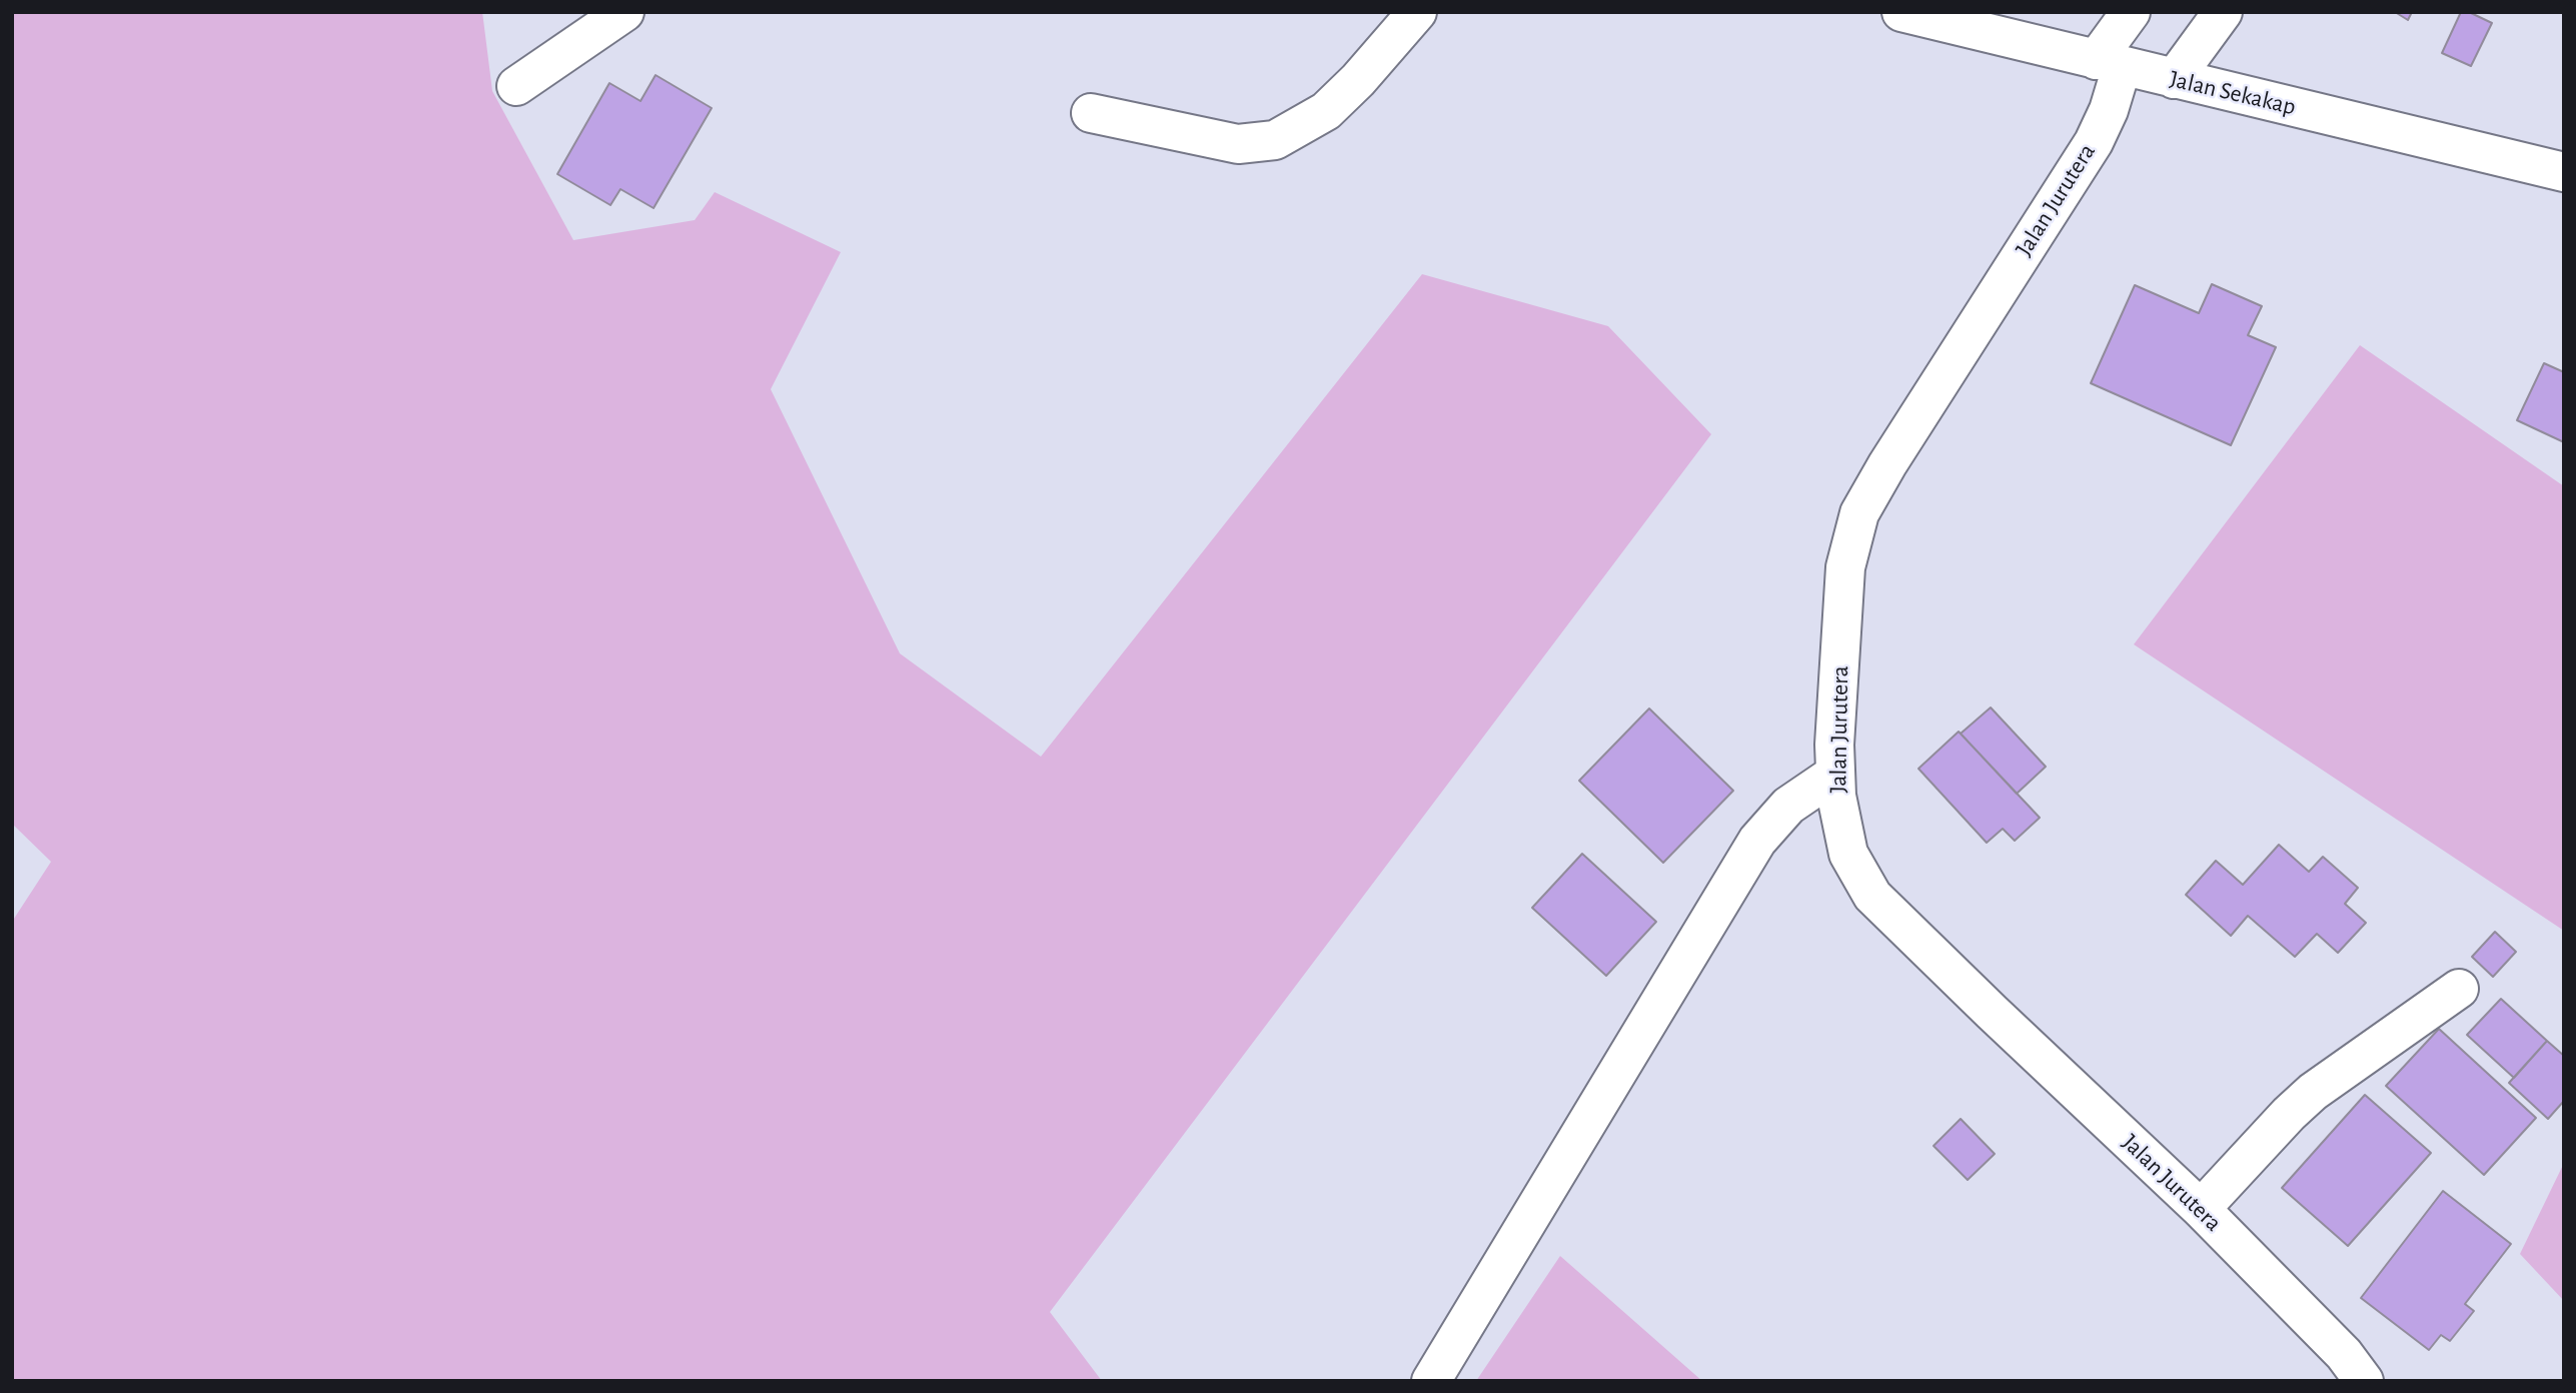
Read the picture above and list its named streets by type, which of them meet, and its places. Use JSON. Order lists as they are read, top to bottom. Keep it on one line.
{"streets":{"street":["Jalan Sekakap","Jalan Jurutera"]},"crossings":[["Jalan Sekakap","Jalan Jurutera"]]}
